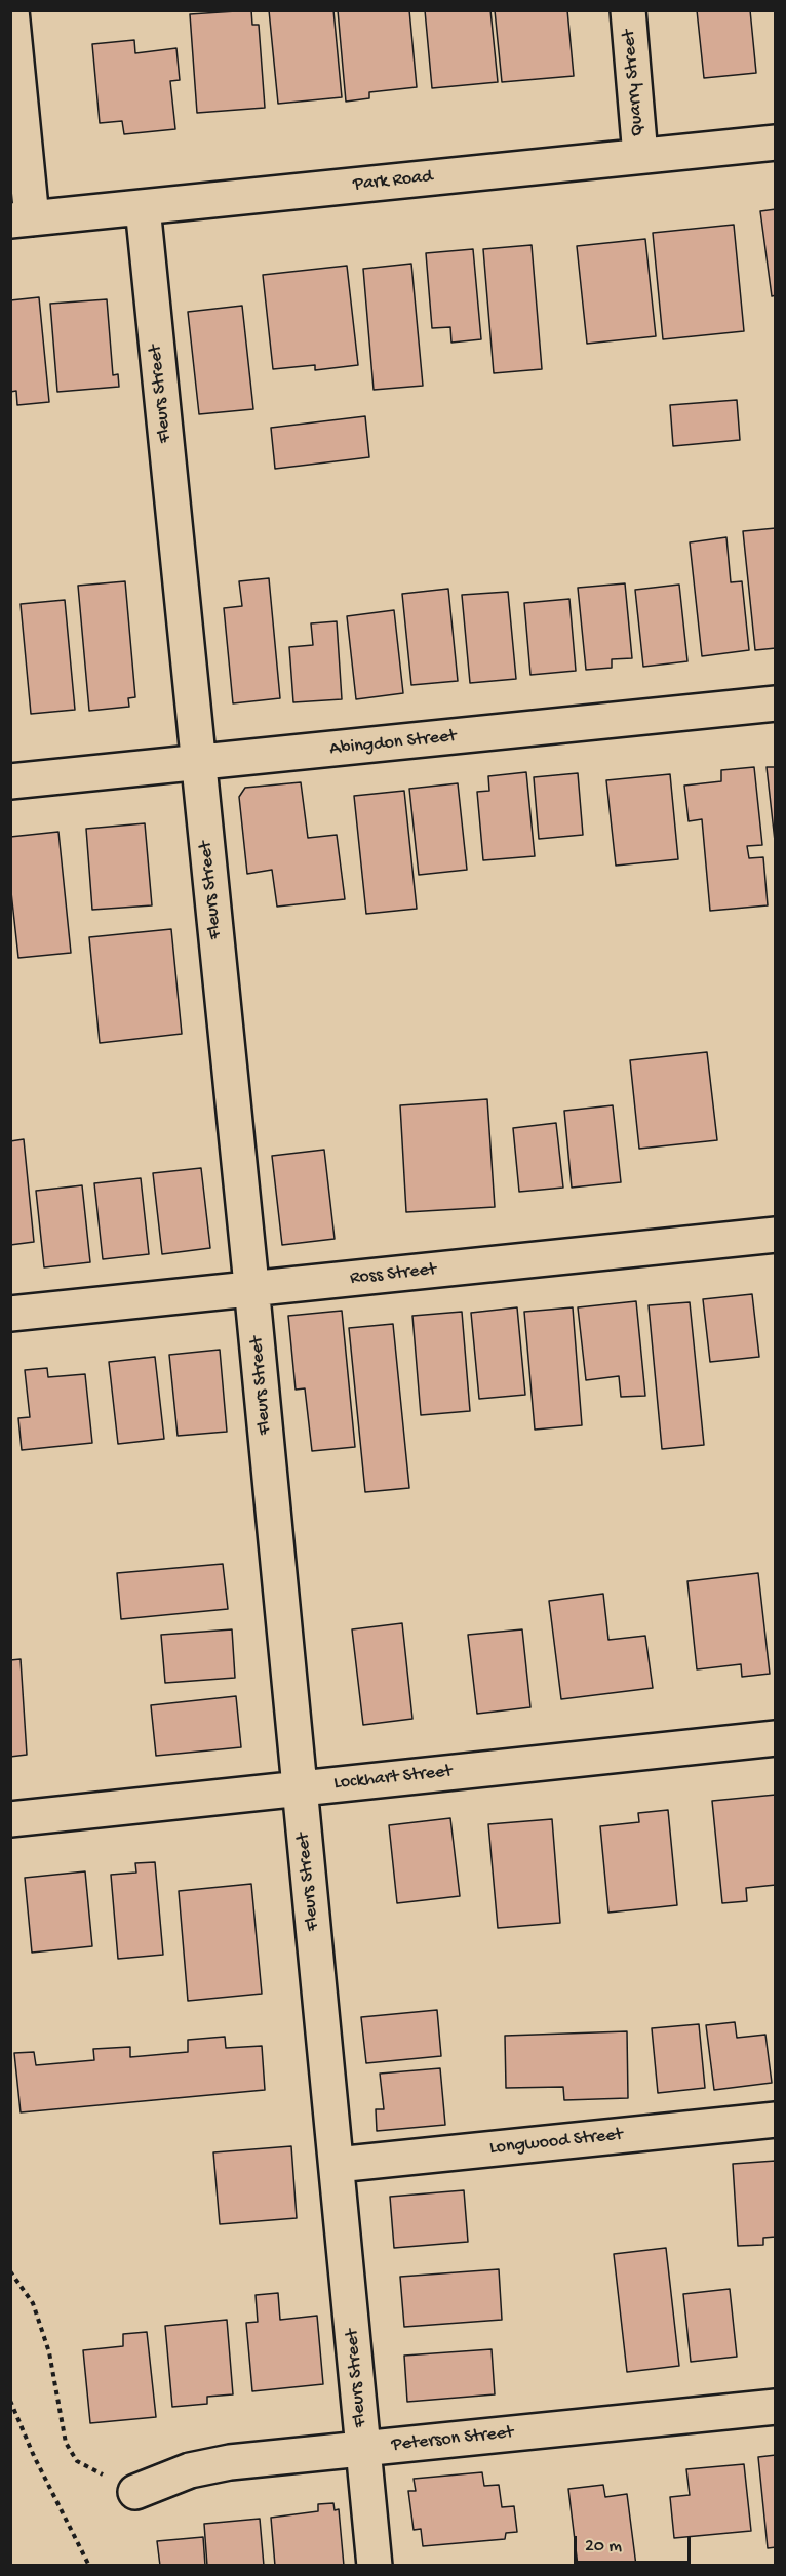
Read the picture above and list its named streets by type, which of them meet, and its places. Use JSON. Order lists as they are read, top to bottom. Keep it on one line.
{"streets":{"street":["Quarry Street","Park Road","Fleurs Street","Abingdon Street","Ross Street","Lockhart Street","Longwood Street","Peterson Street"]},"crossings":[["Quarry Street","Park Road"],["Park Road","Fleurs Street"],["Fleurs Street","Abingdon Street"],["Fleurs Street","Ross Street"],["Fleurs Street","Lockhart Street"],["Fleurs Street","Longwood Street"],["Fleurs Street","Peterson Street"]],"scale_bar":"20 m"}
